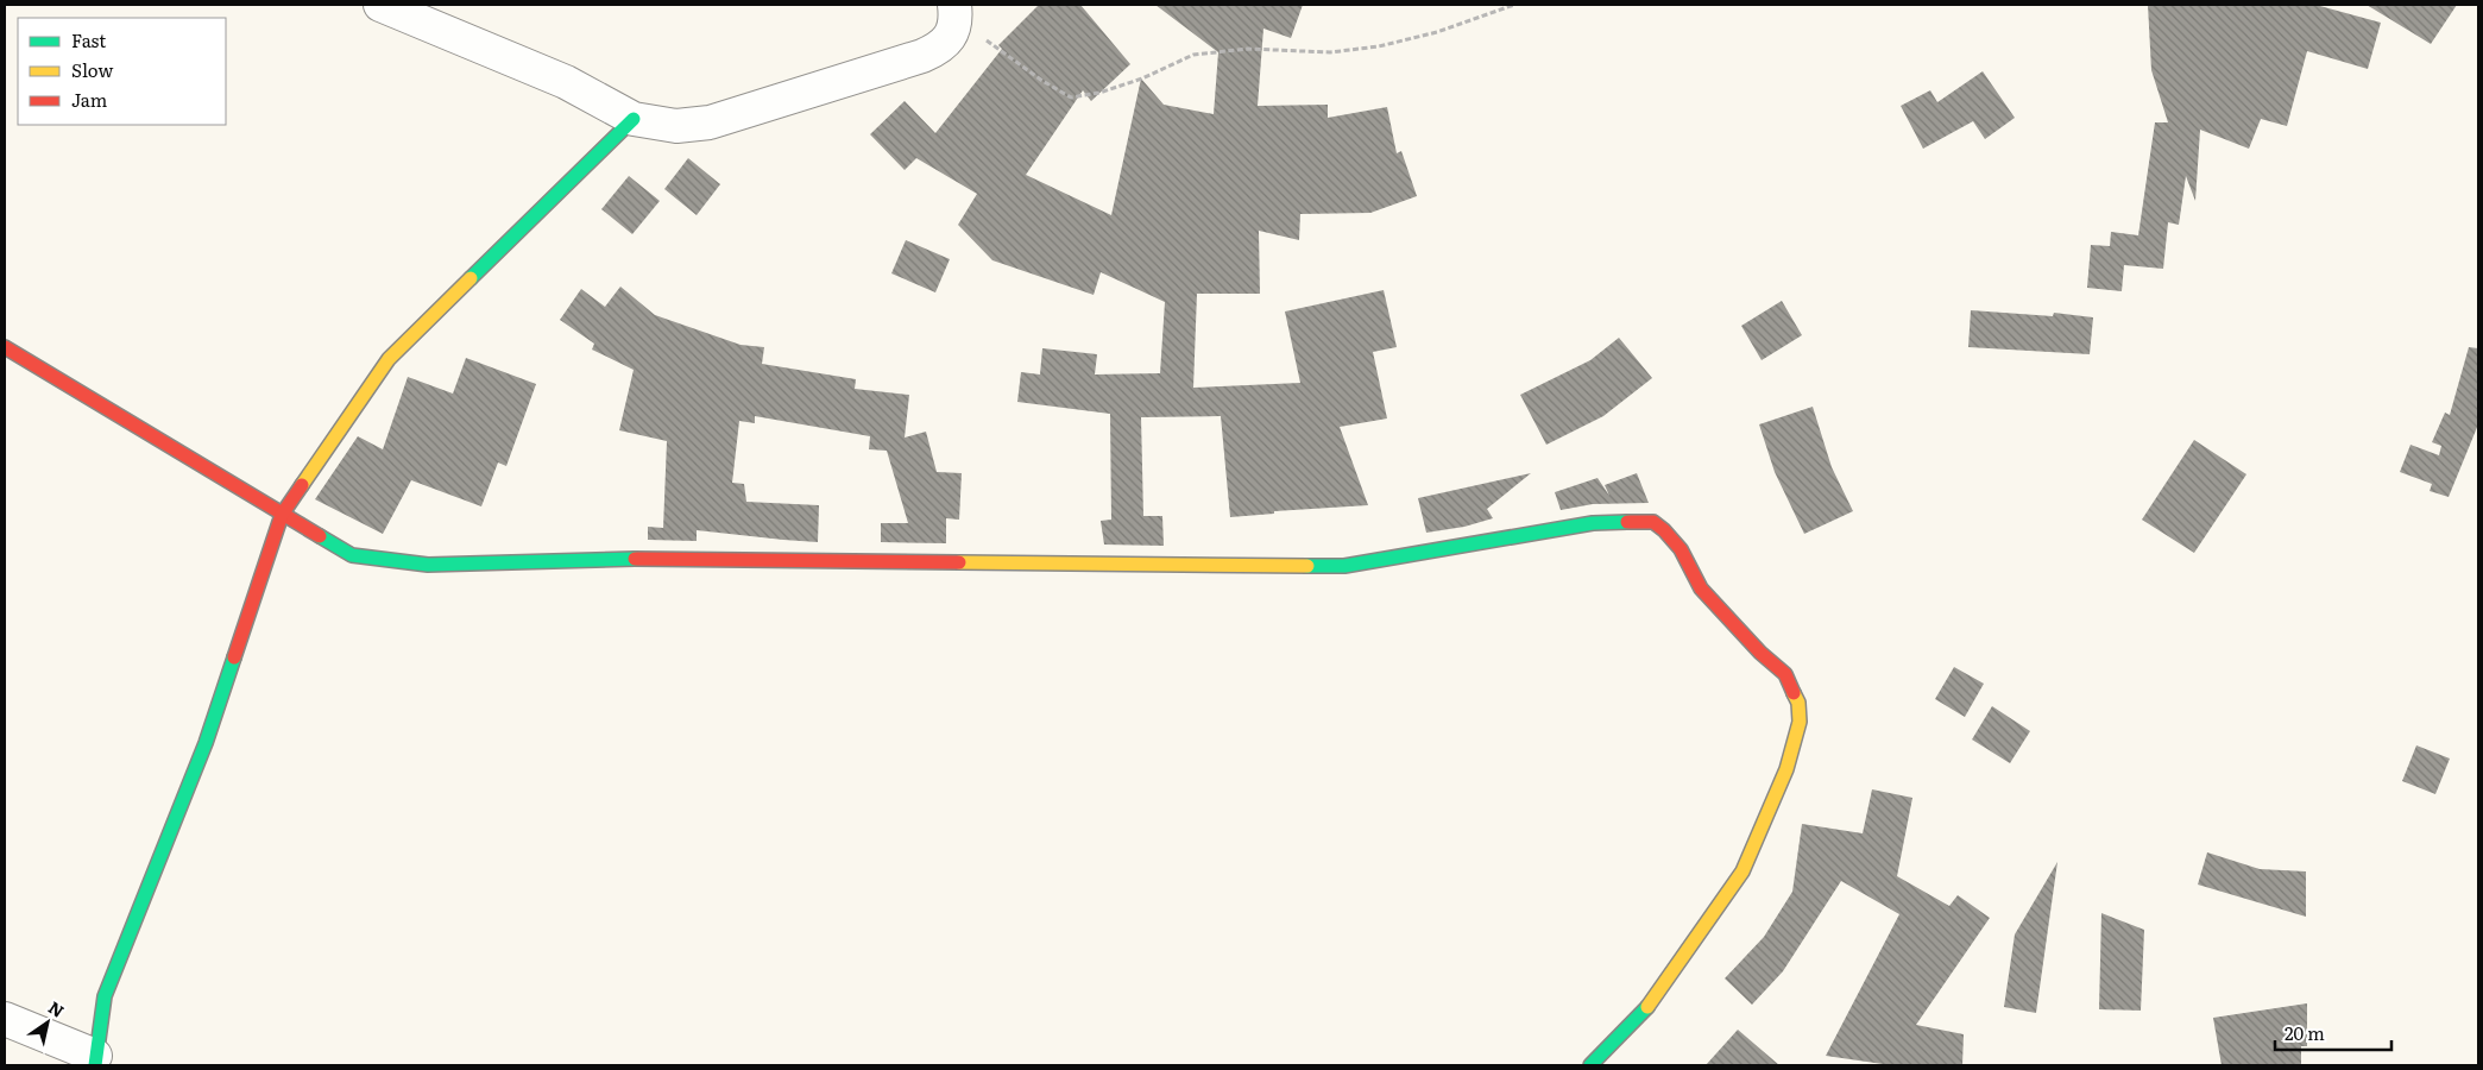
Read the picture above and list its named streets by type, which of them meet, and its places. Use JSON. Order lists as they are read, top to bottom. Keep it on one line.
{"legend":["Fast","Slow","Jam"],"scale_bar":"20 m","north":"top right"}
